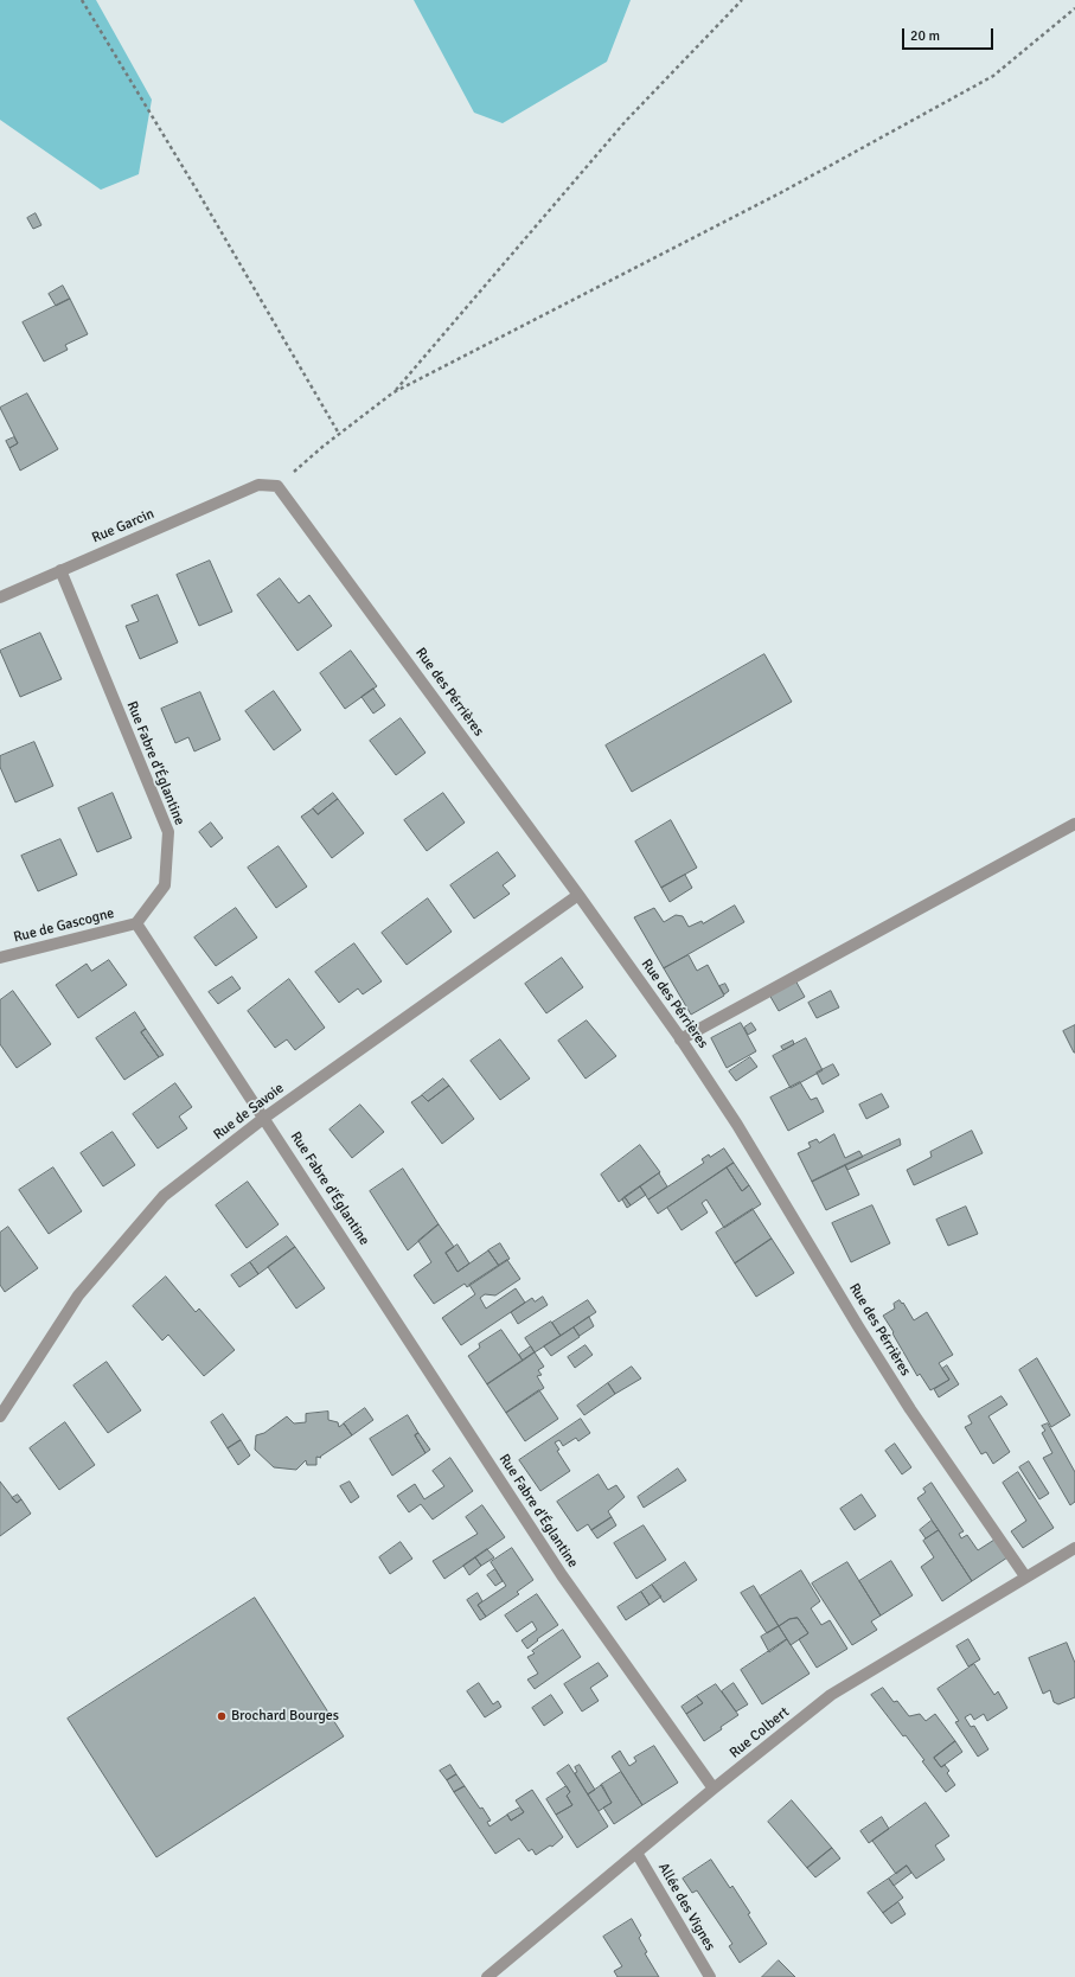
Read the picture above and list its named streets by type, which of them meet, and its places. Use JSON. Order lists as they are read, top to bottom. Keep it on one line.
{"streets":{"street":["Rue Garcin","Rue des Pérrières","Rue Fabre d'Églantine","Rue de Gascogne","Rue de Savoie","Rue Colbert","Allée des Vignes"]},"crossings":[["Rue Garcin","Rue des Pérrières"],["Rue Garcin","Rue Fabre d'Églantine"],["Rue des Pérrières","Rue de Savoie"],["Rue des Pérrières","Rue Colbert"],["Rue Fabre d'Églantine","Rue de Gascogne"],["Rue Fabre d'Églantine","Rue de Savoie"],["Rue Fabre d'Églantine","Rue Colbert"],["Rue Colbert","Allée des Vignes"]],"places":["Brochard Bourges"],"scale_bar":"20 m"}
